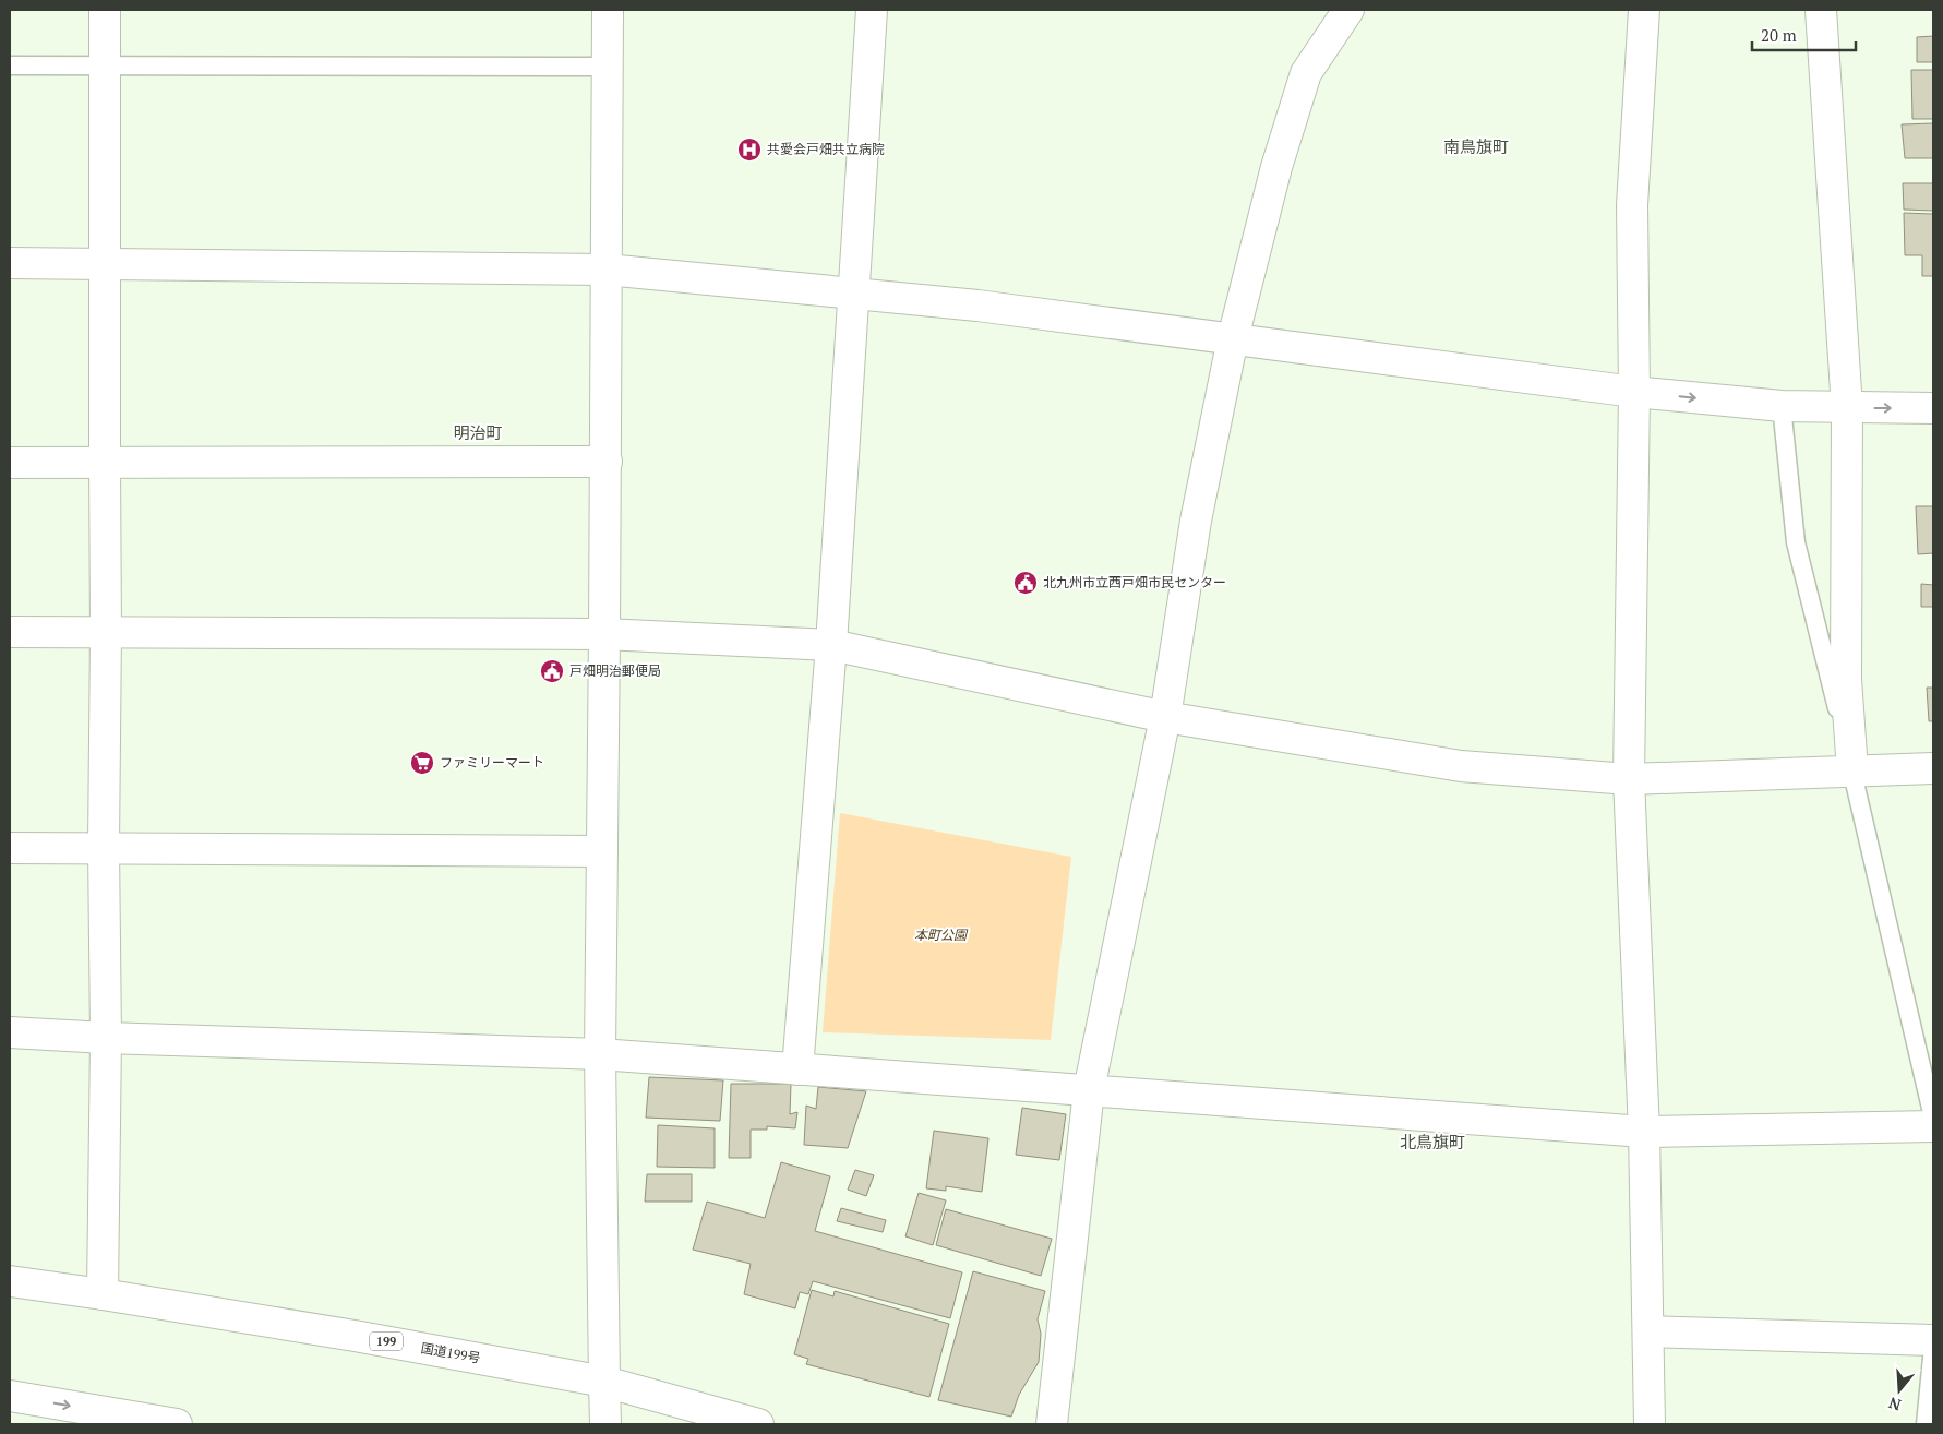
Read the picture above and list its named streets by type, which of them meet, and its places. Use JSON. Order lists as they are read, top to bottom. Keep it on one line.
{"streets":{"main road":["199","国道199号"]},"districts":["南鳥旗町","明治町","北鳥旗町"],"parks":["本町公園"],"places":{"hospital":["共愛会戸畑共立病院"],"public building":["北九州市立西戸畑市民センター","戸畑明治郵便局"],"supermarket":["ファミリーマート"]},"scale_bar":"20 m","north":"bottom"}
